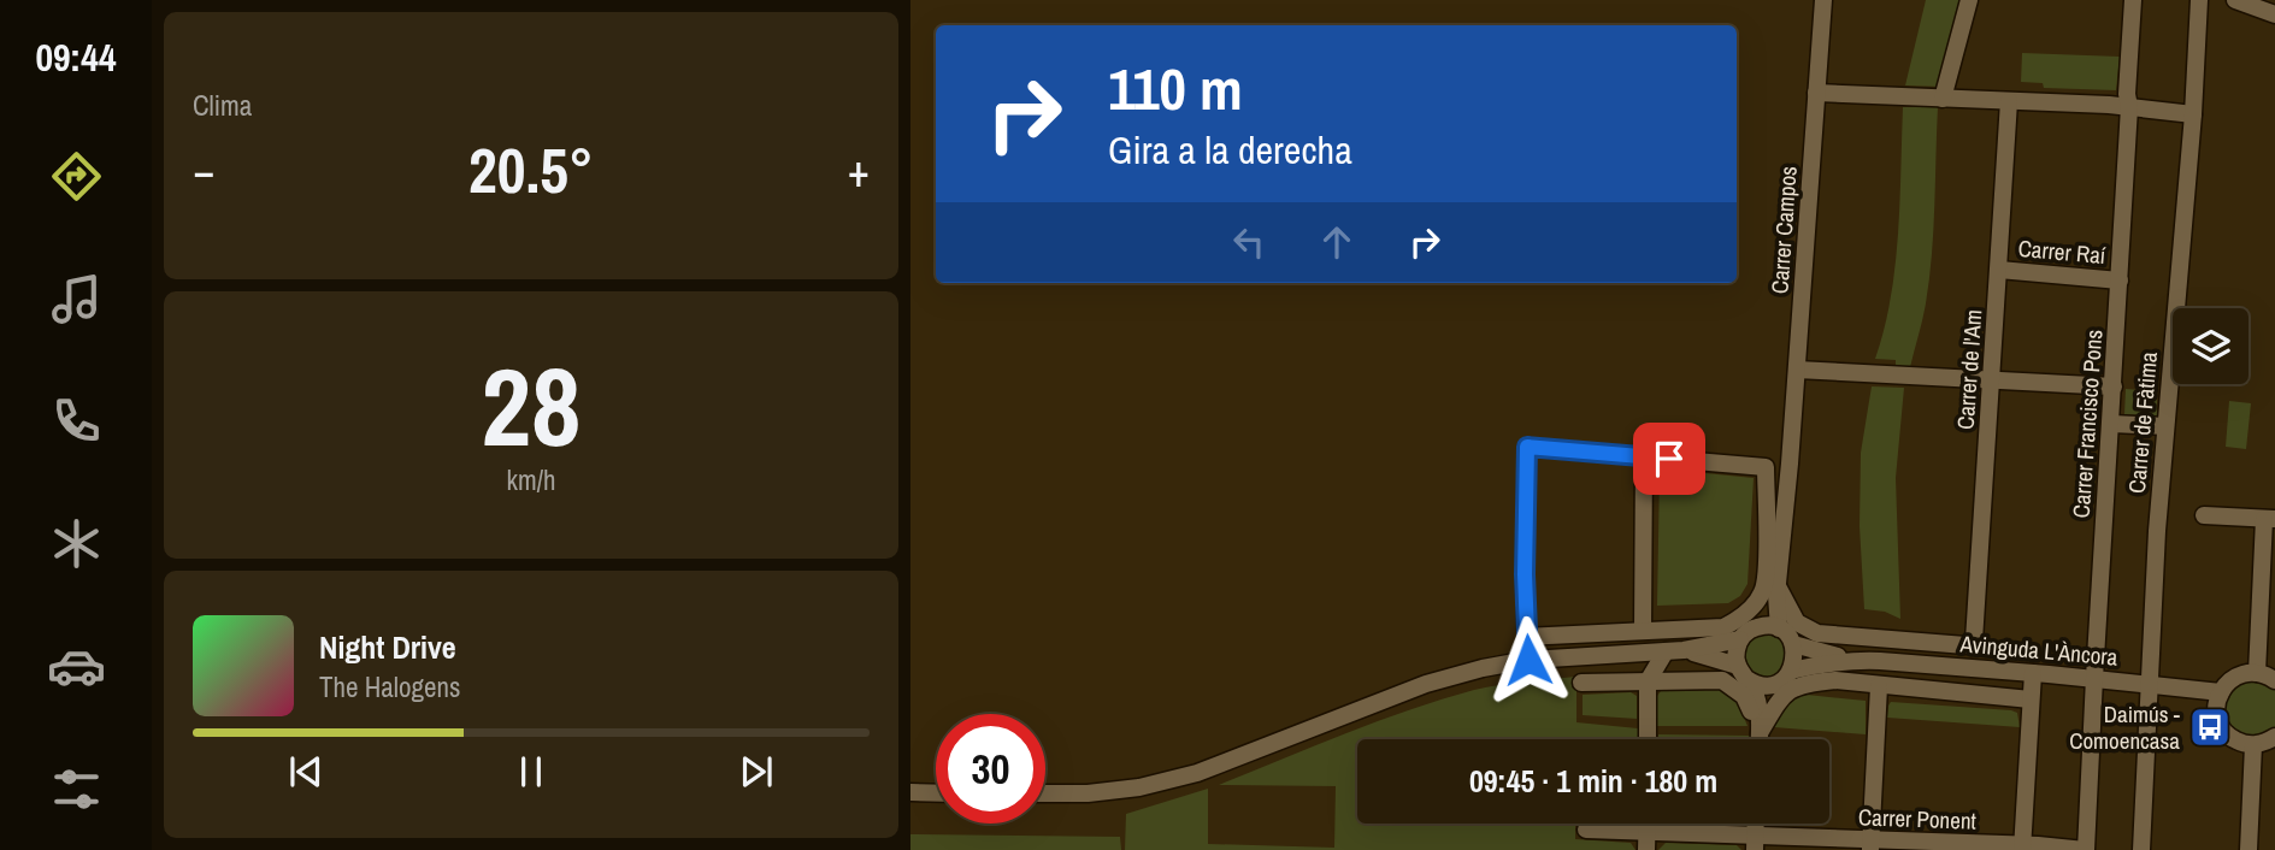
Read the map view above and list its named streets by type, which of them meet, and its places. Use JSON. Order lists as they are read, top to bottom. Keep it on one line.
{"streets":{"street":["Carrer Campos","Carrer Raí","Carrer de l'Am","Carrer de Fàtima","Carrer Francisco Pons","Avinguda L'Àncora","Carrer Ponent"]},"crossings":[["Carrer Raí","Carrer de l'Am"],["Carrer Raí","Carrer Francisco Pons"],["Carrer de Fàtima","Avinguda L'Àncora"],["Carrer Francisco Pons","Avinguda L'Àncora"],["Carrer Francisco Pons","Carrer Ponent"]],"places":{"bus stop":["Daimús - Comoencasa"]},"page":{"tabs":"09:44","tile":["Clima",["28","km/h"]],"turn":["110 m","Gira a la derecha"],"heat":["−","20.5°","+"],"song":["Night Drive","The Halogens"],"limit":"30","trip":"09:45 · 1 min · 180 m"}}
